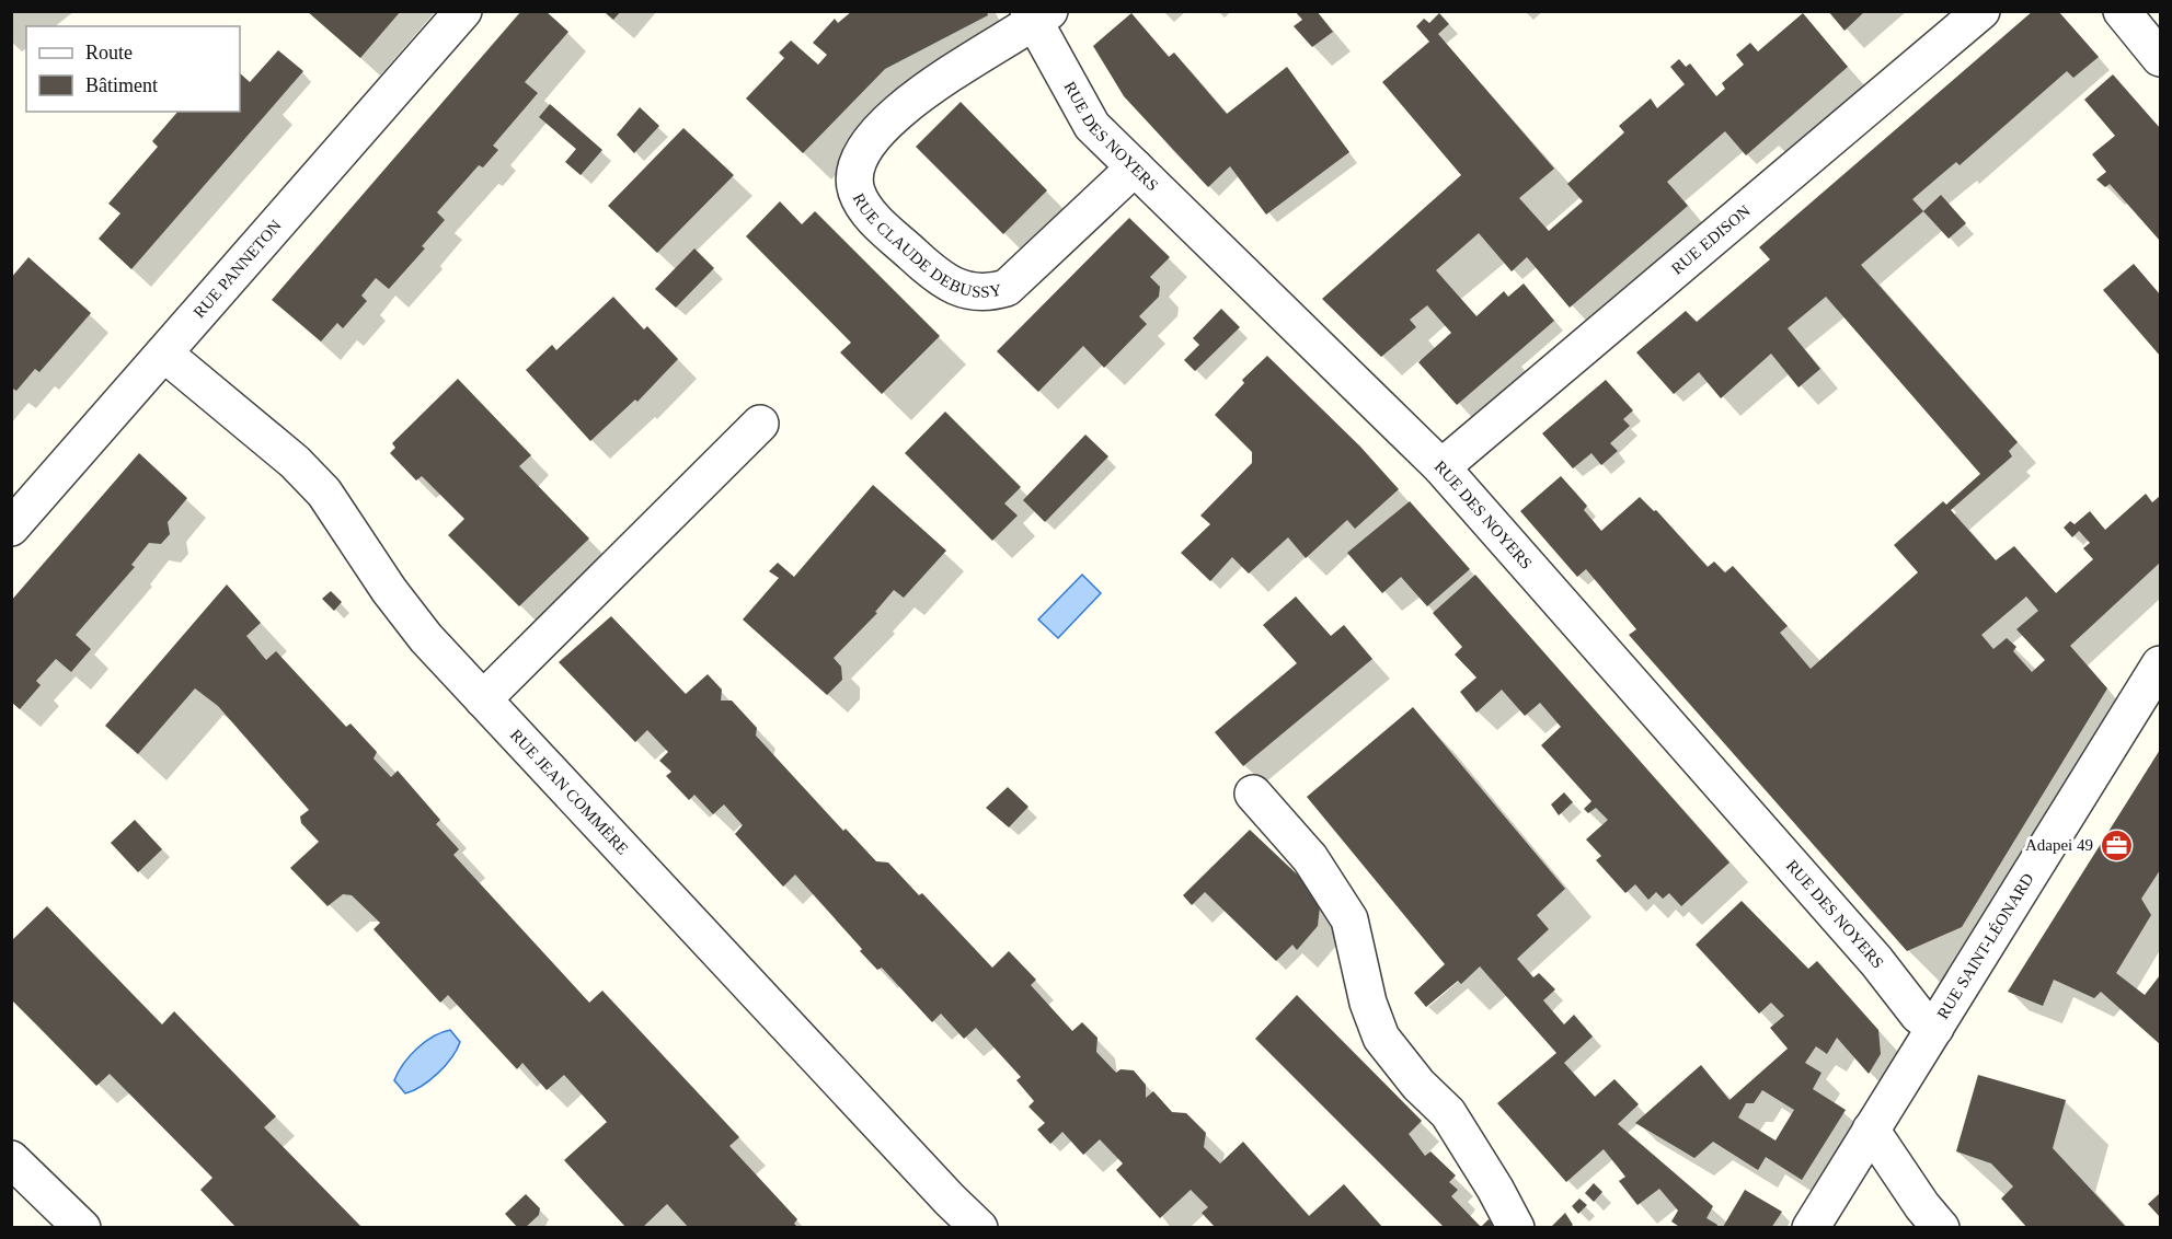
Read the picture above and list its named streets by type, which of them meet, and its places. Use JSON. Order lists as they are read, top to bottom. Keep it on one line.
{"streets":{"street":["RUE DES NOYERS","RUE CLAUDE DEBUSSY","RUE EDISON","RUE PANNETON","RUE JEAN COMMÈRE","RUE SAINT-LÉONARD"]},"crossings":[["RUE DES NOYERS","RUE CLAUDE DEBUSSY"],["RUE DES NOYERS","RUE EDISON"],["RUE DES NOYERS","RUE SAINT-LÉONARD"],["RUE PANNETON","RUE JEAN COMMÈRE"]],"places":{"office":["Adapei 49"]},"legend":["Route","Bâtiment"]}
